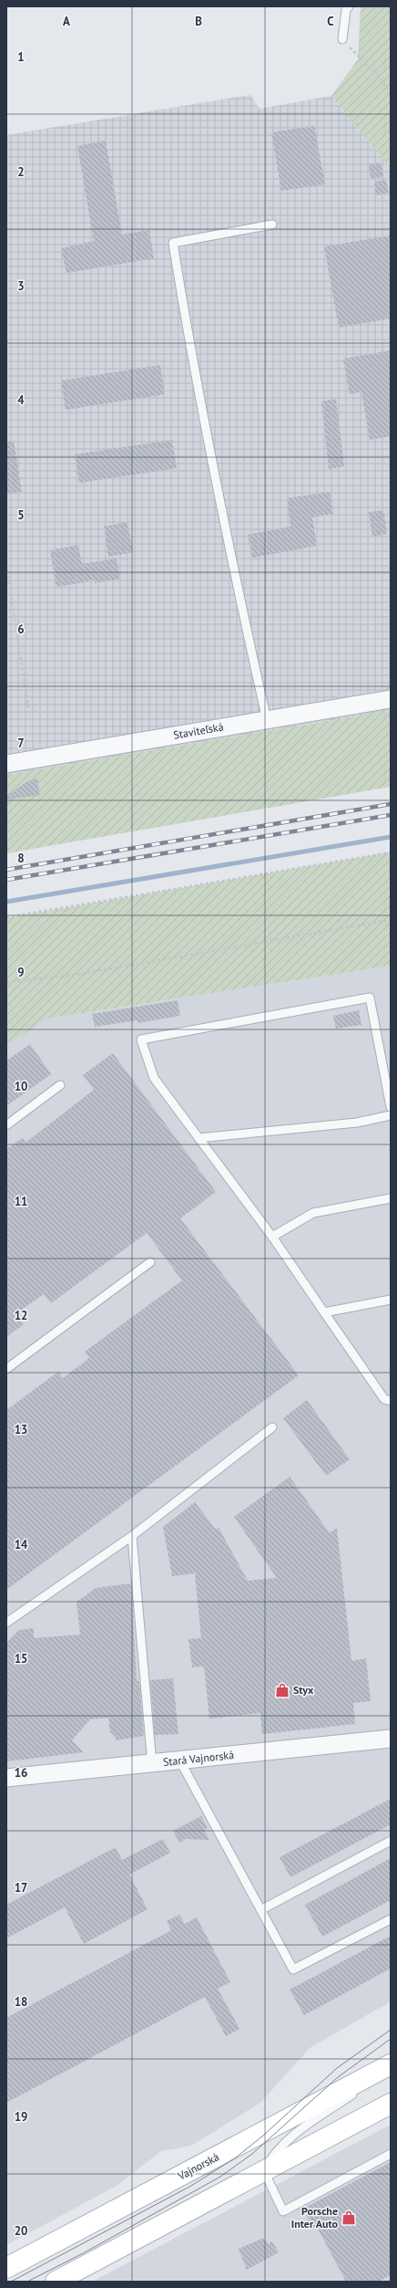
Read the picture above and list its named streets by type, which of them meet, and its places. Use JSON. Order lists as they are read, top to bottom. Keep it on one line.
{"streets":{"main road":["Vajnorská"],"street":["Staviteľská","Stará Vajnorská"]},"places":{"shop":["Styx","Porsche Inter Auto"]},"grid":{"columns":["A","B","C"],"rows":["1","2","3","4","5","6","7","8","9","10","11","12","13","14","15","16","17","18","19","20"]}}
